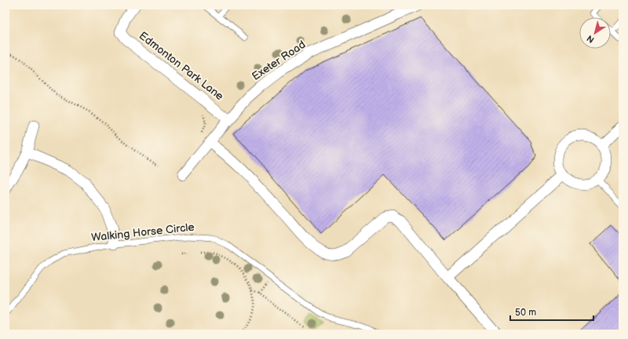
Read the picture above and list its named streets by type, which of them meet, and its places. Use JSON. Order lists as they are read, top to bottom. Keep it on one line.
{"streets":{"street":["Exeter Road","Edmonton Park Lane"],"lane":["Walking Horse Circle"]},"crossings":[["Exeter Road","Edmonton Park Lane"]],"scale_bar":"50 m","north":"bottom left"}
